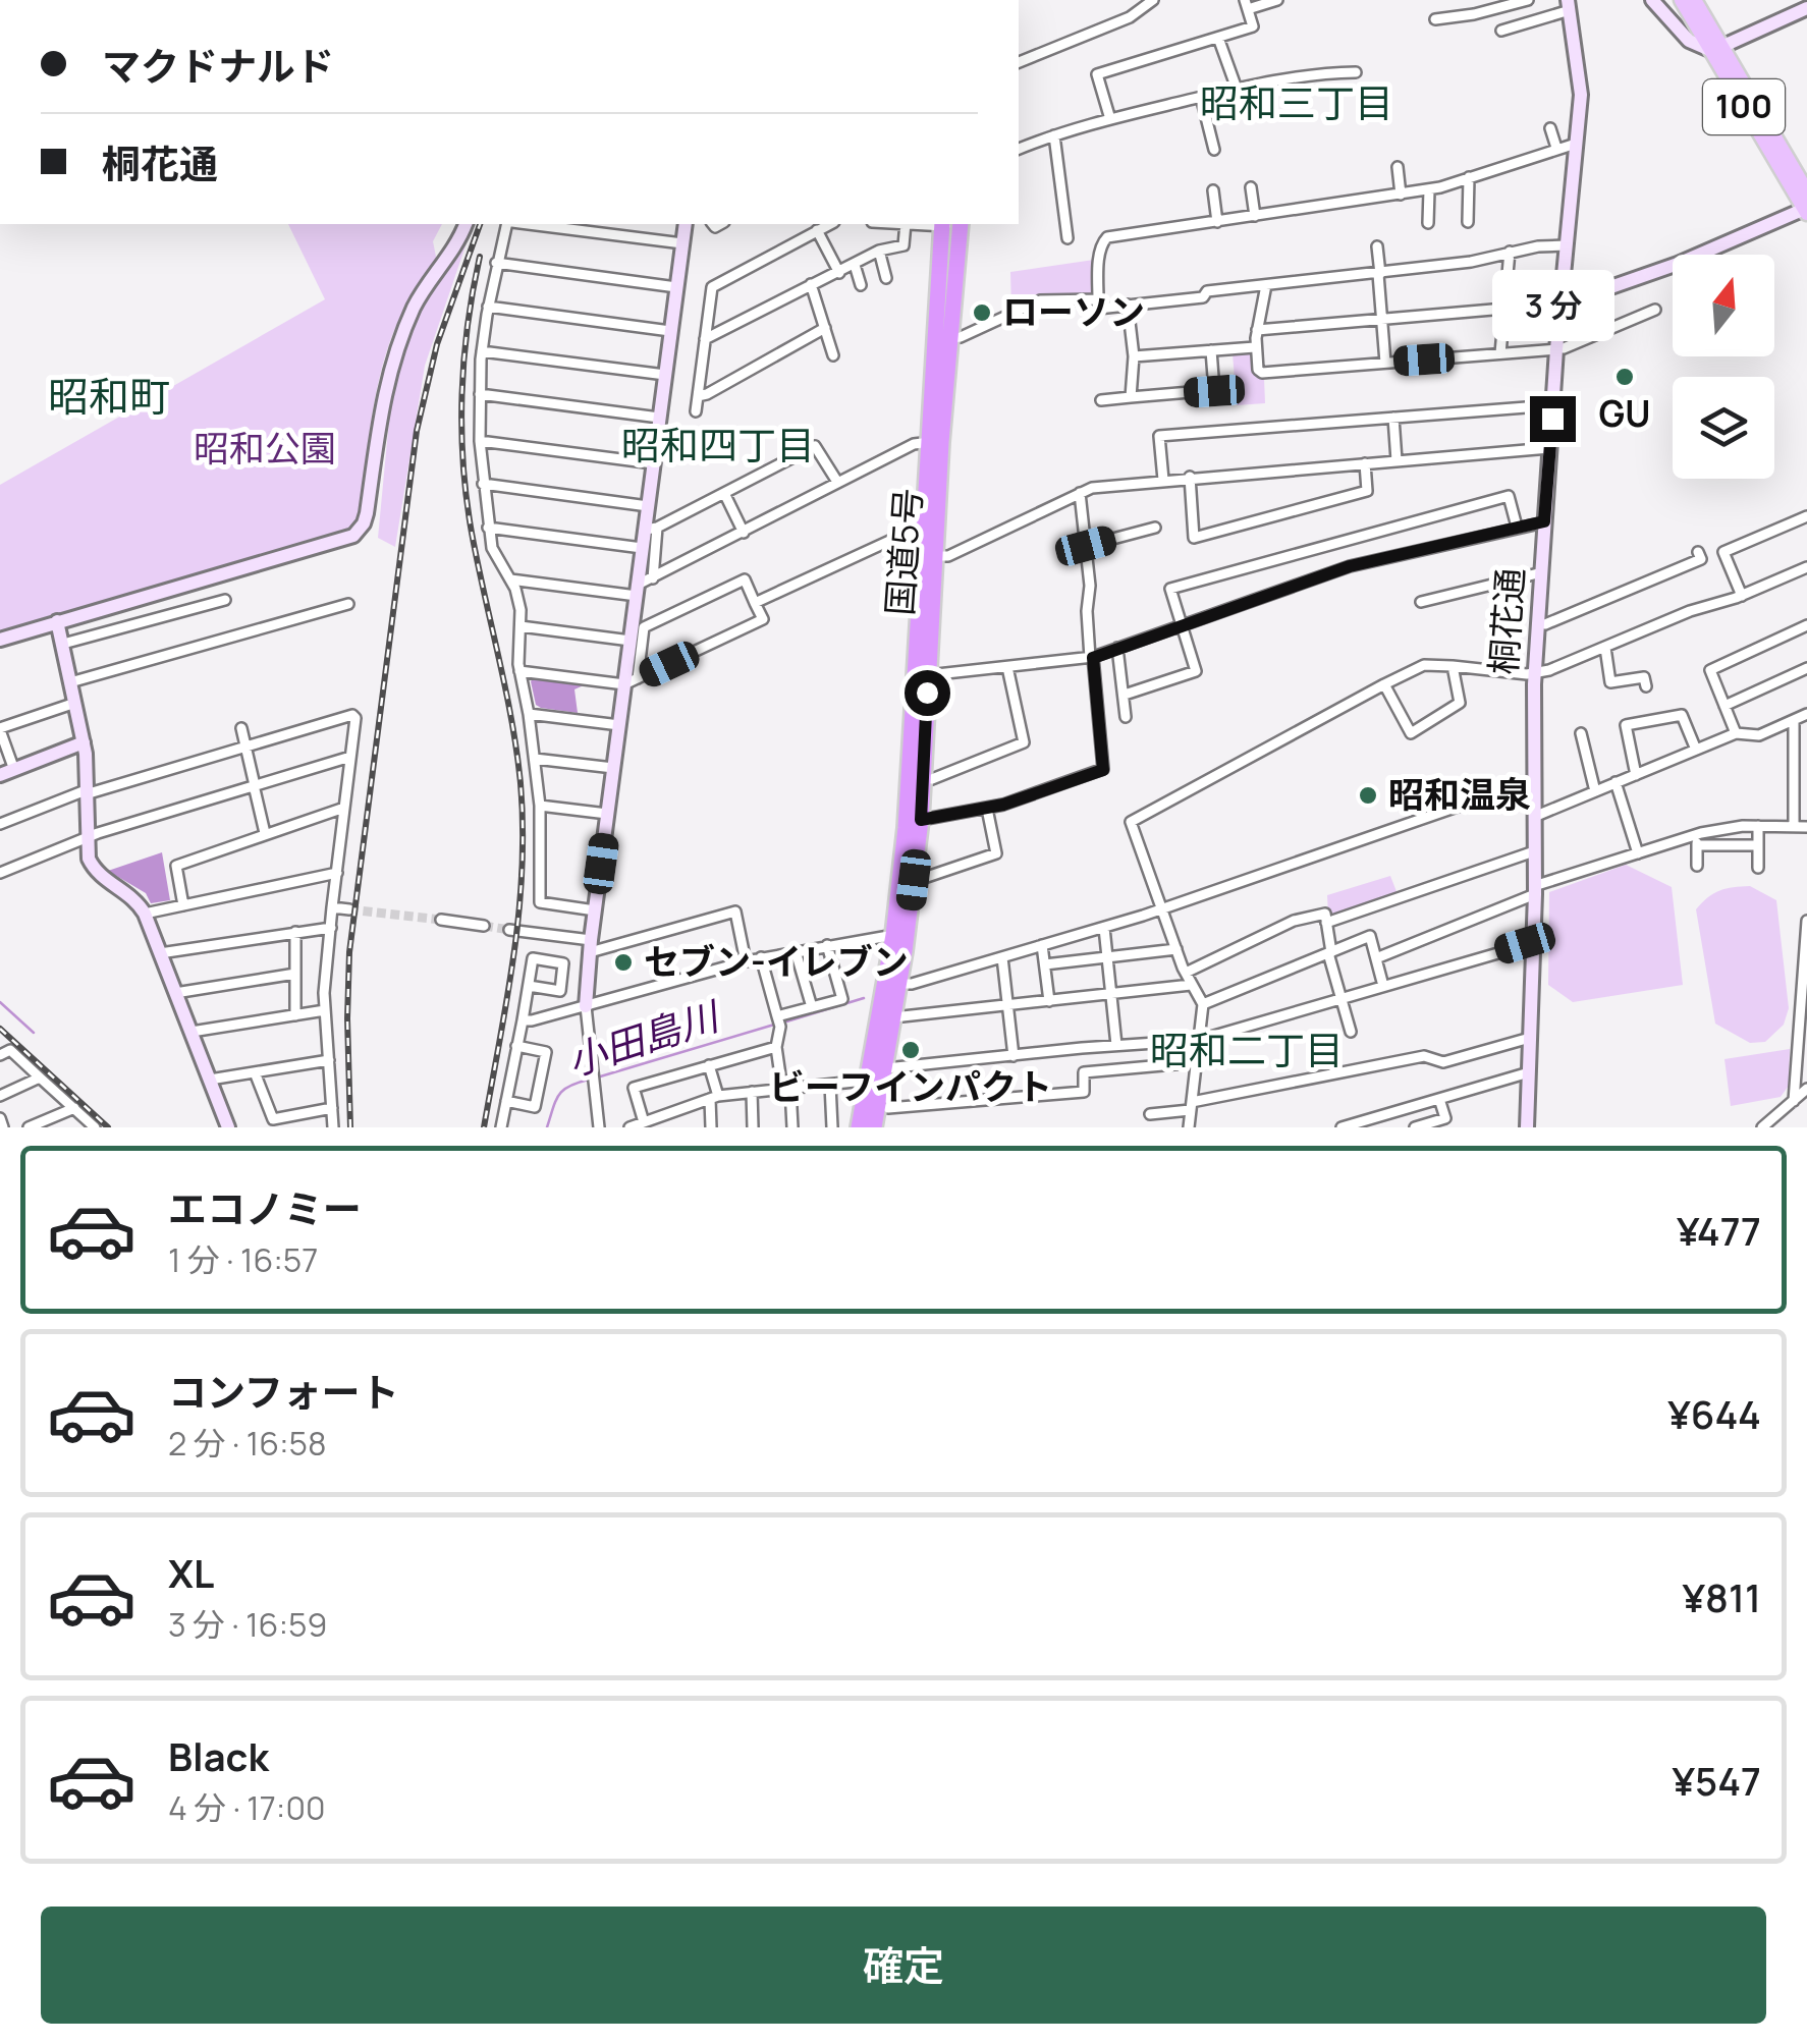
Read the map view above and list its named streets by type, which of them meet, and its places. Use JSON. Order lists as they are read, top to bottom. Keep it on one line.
{"streets":{"highway":["国道5号"],"main road":["100"],"street":["桐花通"]},"districts":["昭和三丁目","昭和町","昭和四丁目","昭和二丁目"],"water":["小田島川"],"parks":["昭和公園"],"places":["ローソン","GU","昭和温泉","セブン-イレブン","ビーフインパクト"],"north":"top","page":{"banner":["マクドナルド","桐花通"],"bubble":"3 分","list":[{"name":"エコノミー","note":"1 分 · 16:57","value":"¥477"},{"name":"コンフォート","note":"2 分 · 16:58","value":"¥644"},{"name":"XL","note":"3 分 · 16:59","value":"¥811"},{"name":"Black","note":"4 分 · 17:00","value":"¥547"}],"buttons":"確定"}}
